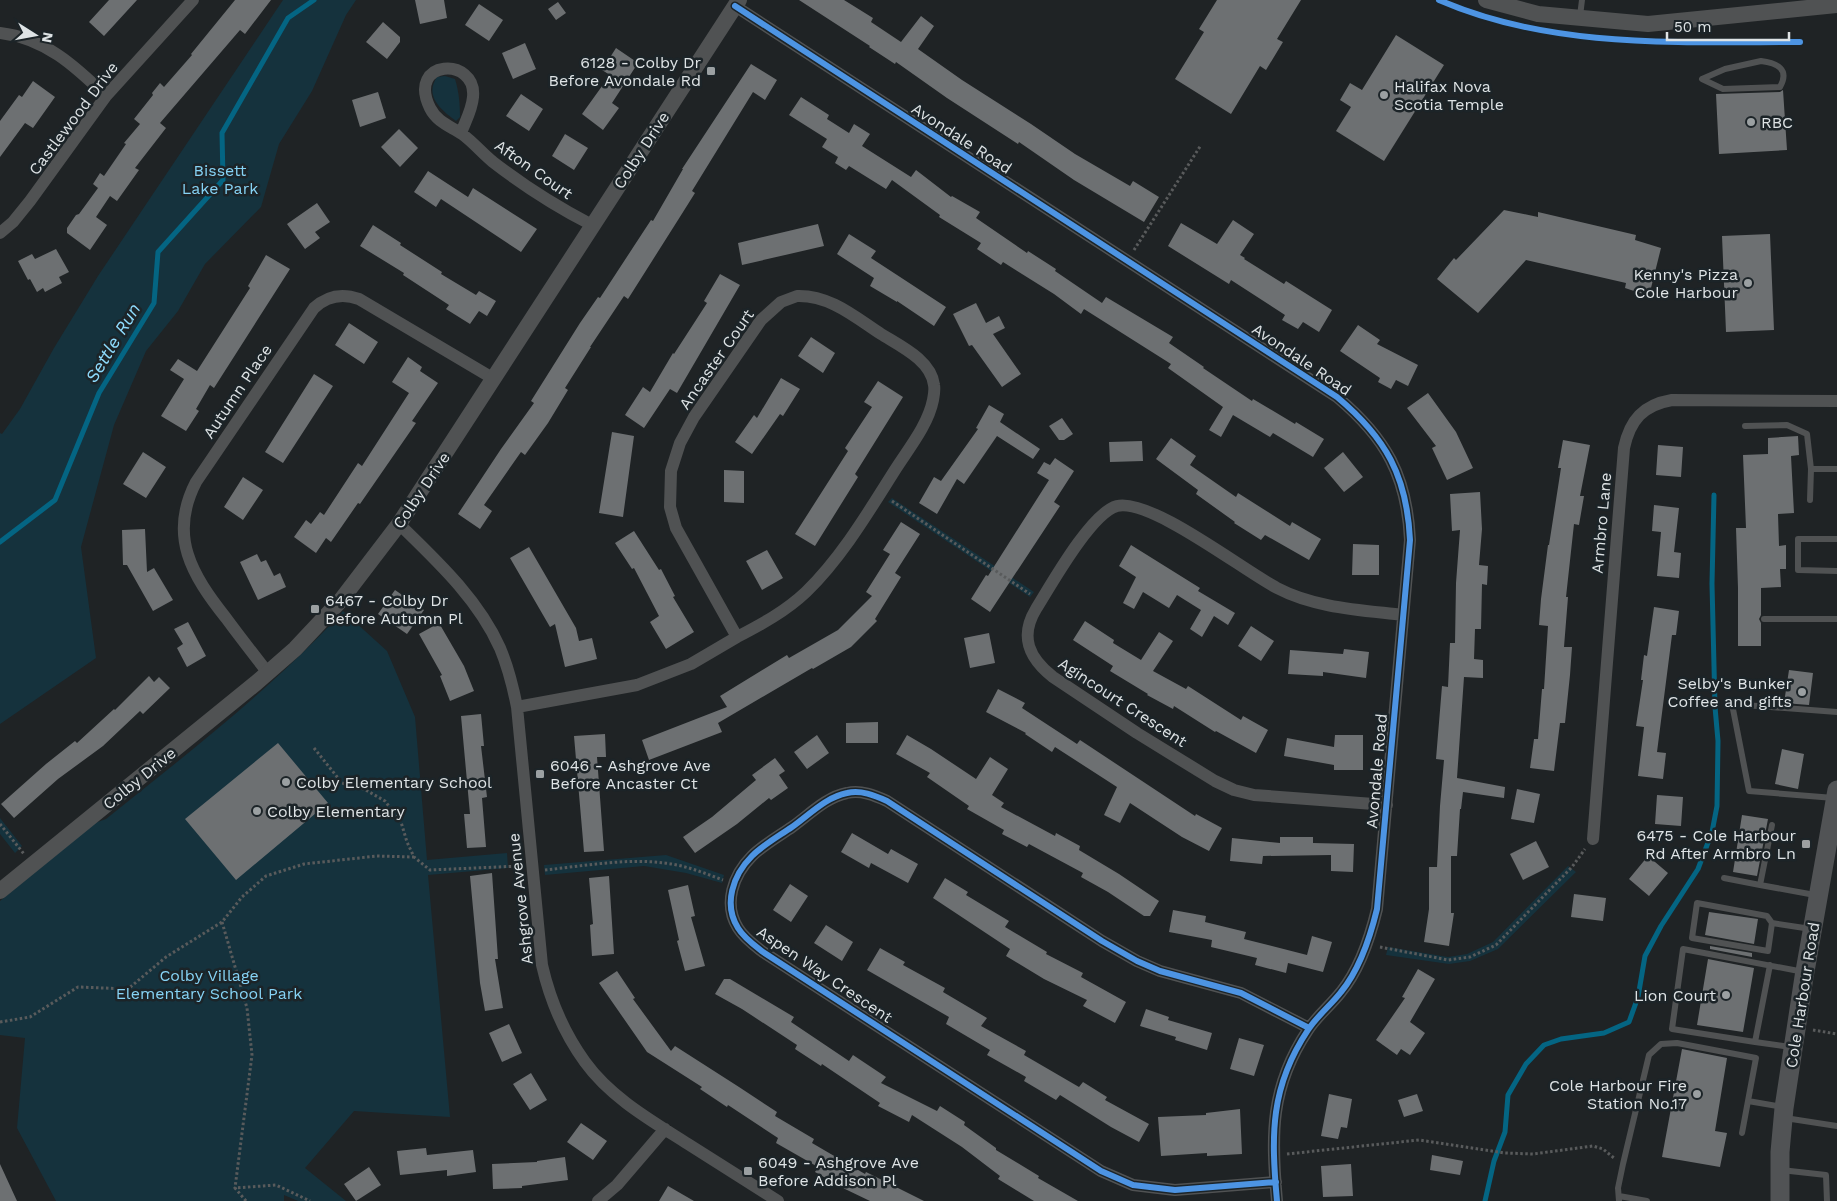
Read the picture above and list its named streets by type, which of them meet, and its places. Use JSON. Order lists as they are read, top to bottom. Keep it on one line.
{"streets":{"main road":["Cole Harbour Road"],"street":["Castlewood Drive","Avondale Road","Colby Drive","Afton Court","Ancaster Court","Autumn Place","Armbro Lane","Agincourt Crescent","Ashgrove Avenue","Aspen Way Crescent"]},"crossings":[["Avondale Road","Colby Drive"],["Avondale Road","Agincourt Crescent"],["Avondale Road","Aspen Way Crescent"],["Colby Drive","Afton Court"],["Colby Drive","Autumn Place"],["Colby Drive","Ashgrove Avenue"],["Ancaster Court","Ashgrove Avenue"]],"water":["Settle Run"],"parks":["Bissett Lake Park","Colby Village Elementary School Park"],"places":{"transit":["6128 - Colby Dr Before Avondale Rd","6467 - Colby Dr Before Autumn Pl","6046 - Ashgrove Ave Before Ancaster Ct","6475 - Cole Harbour Rd After Armbro Ln","6049 - Ashgrove Ave Before Addison Pl"],"other":["Halifax Nova Scotia Temple","RBC","Kenny's Pizza Cole Harbour","Selby's Bunker Coffee and gifts","Colby Elementary School","Colby Elementary","Lion Court","Cole Harbour Fire Station No.17"]},"scale_bar":"50 m","north":"right"}
